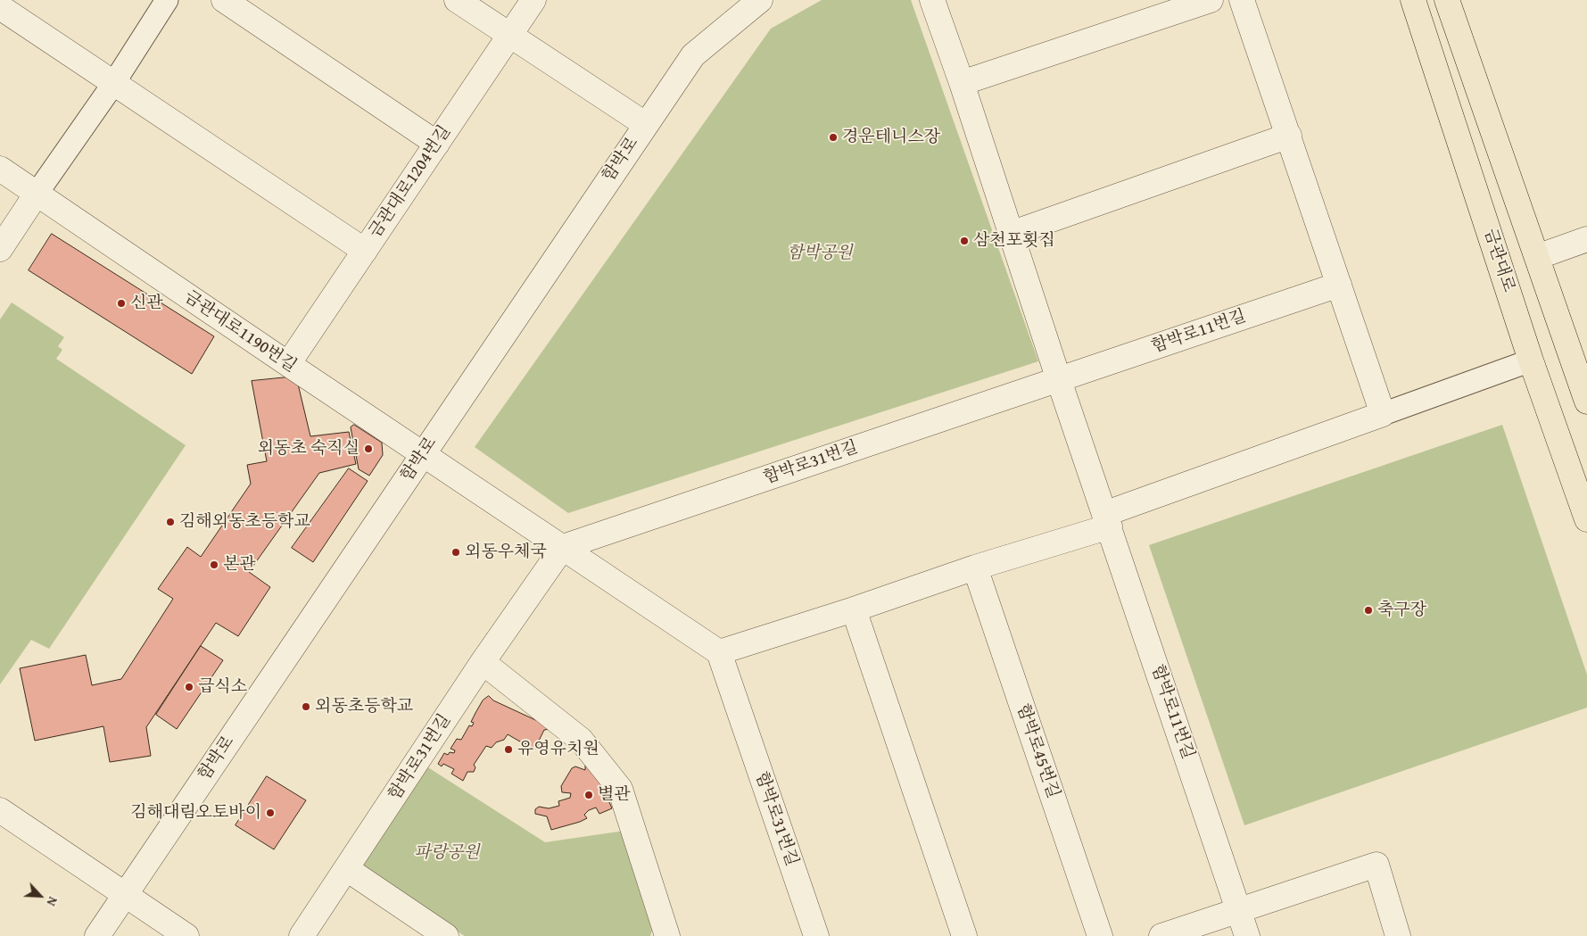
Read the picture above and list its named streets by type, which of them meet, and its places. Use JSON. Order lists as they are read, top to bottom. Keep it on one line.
{"streets":{"main road":["금관대로"],"street":["함박로","금관대로1204번길","금관대로1190번길","함박로11번길","함박로31번길","함박로45번길"]},"crossings":[["함박로","금관대로1190번길"],["금관대로1204번길","금관대로1190번길"],["함박로11번길","함박로31번길"]],"parks":["함박공원","파랑공원"],"places":["경운테니스장","삼천포횟집","신관","외동초 숙직실","김해외동초등학교","외동우체국","본관","축구장","급식소","외동초등학교","유영유치원","별관","김해대림오토바이"],"north":"bottom right"}
